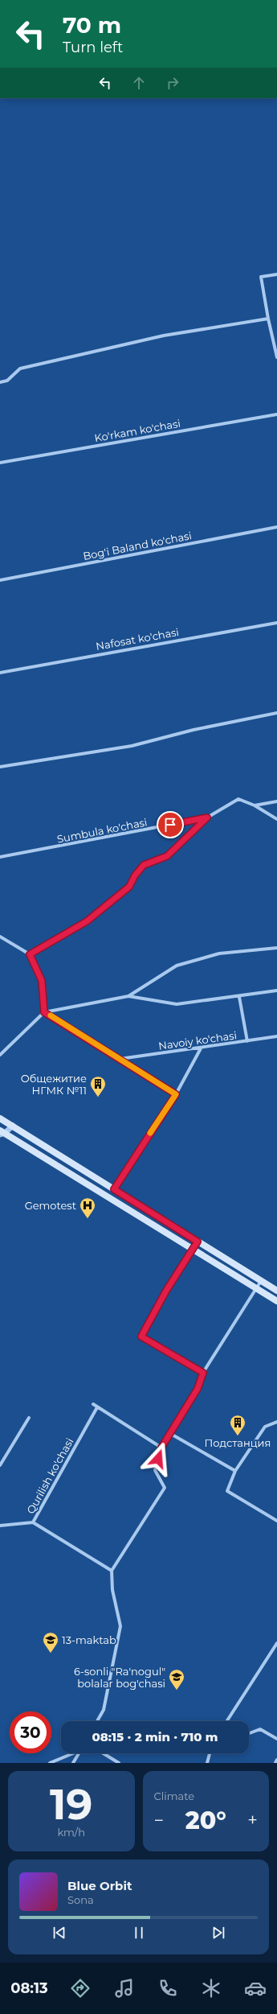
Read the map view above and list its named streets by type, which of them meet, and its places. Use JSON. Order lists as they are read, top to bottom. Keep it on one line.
{"streets":{"street":["Ko'rkam ko'chasi","Bog'i Baland ko'chasi","Nafosat ko'chasi","Sumbula ko'chasi","Navoiy ko'chasi","Qurilish ko'chasi"]},"places":{"building":["Общежитие НГМК №11","Подстанция"],"hospital":["Gemotest"],"school or university":["13-maktab","6-sonli \"Ra'nogul\" bolalar bog'chasi"]},"page":{"turn":["70 m","Turn left"],"limit":"30","trip":"08:15 · 2 min · 710 m","tile":[["19","km/h"],"Climate"],"heat":["−","20°","+"],"song":["Blue Orbit","Sona"],"tabs":"08:13"}}
